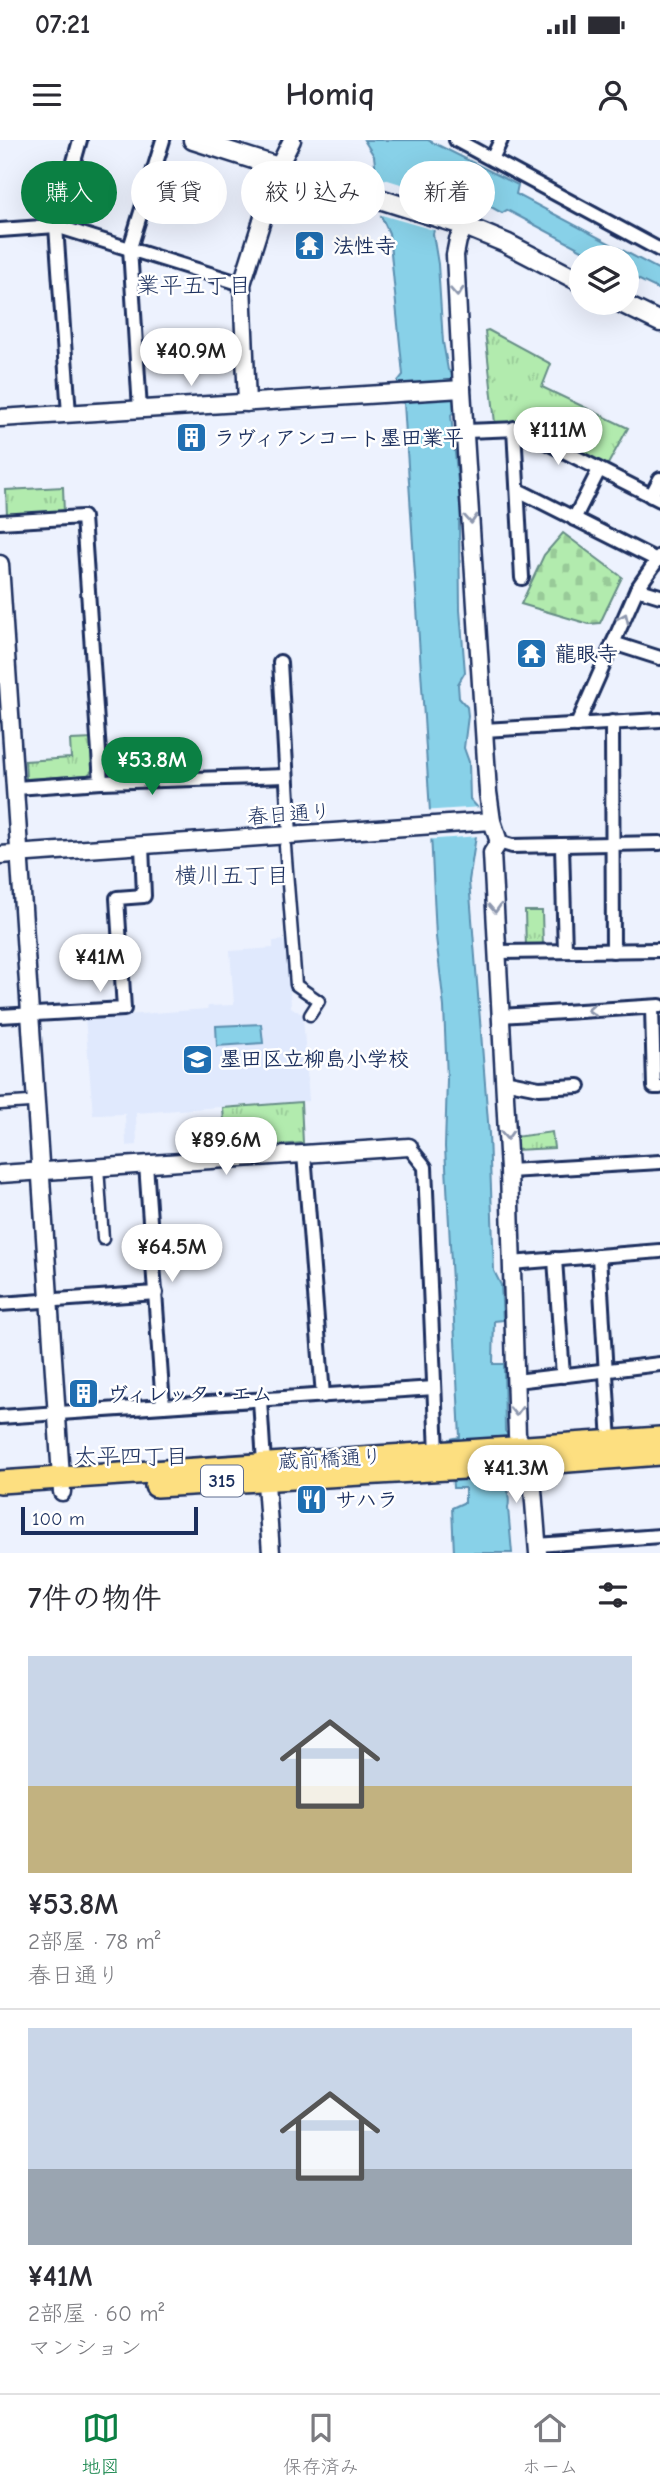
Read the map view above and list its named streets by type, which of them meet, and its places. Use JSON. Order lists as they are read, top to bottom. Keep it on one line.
{"streets":{"main road":["蔵前橋通り","315"],"street":["春日通り"]},"districts":["業平五丁目","横川五丁目","太平四丁目"],"places":{"temple":["法性寺","龍眼寺"],"building":["ラヴィアンコート墨田業平","ヴィレッタ・エム"],"school or university":["墨田区立柳島小学校"],"restaurant":["サハラ"]},"scale_bar":"100 m","page":{"status":"07:21","header":"Homiq","chip":["購入","賃貸","絞り込み","新着"],"price":["¥40.9M","¥111M","¥53.8M","¥41M","¥89.6M","¥64.5M","¥41.3M"],"scale":"100 m","heading":"7件の物件","list":[{"name":"¥53.8M","note":"2部屋 · 78 m² · 春日通り"},{"name":"¥41M","note":"2部屋 · 60 m² · マンション"}],"tabs":["地図","保存済み","ホーム"]}}
